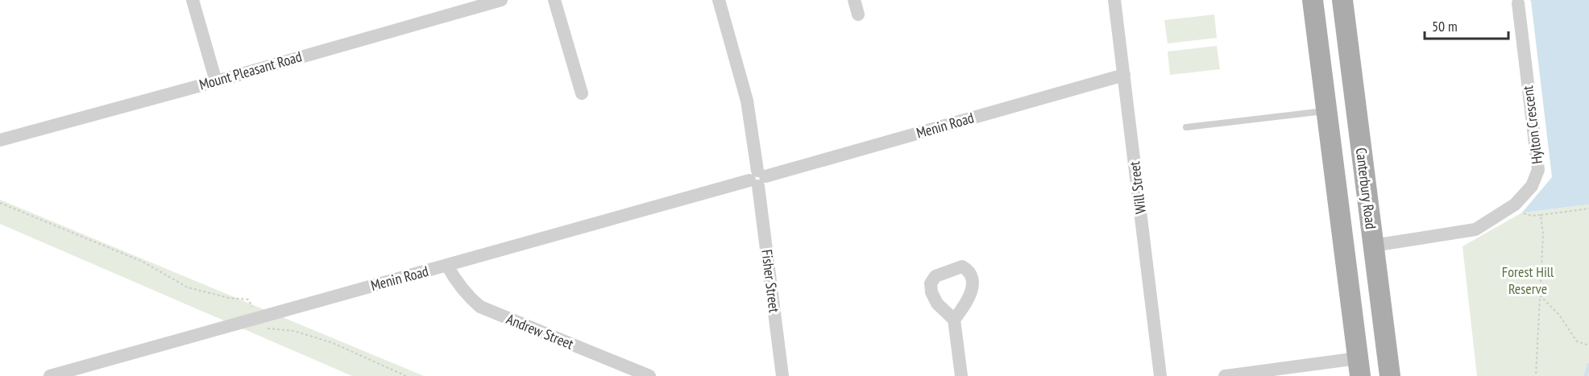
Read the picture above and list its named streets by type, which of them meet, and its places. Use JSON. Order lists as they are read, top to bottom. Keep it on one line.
{"streets":{"main road":["Canterbury Road"],"street":["Mount Pleasant Road","Hylton Crescent","Menin Road","Will Street","Fisher Street","Andrew Street"]},"crossings":[["Hylton Crescent","Canterbury Road"],["Menin Road","Will Street"],["Menin Road","Fisher Street"],["Menin Road","Andrew Street"]],"parks":["Forest Hill Reserve"],"scale_bar":"50 m"}
